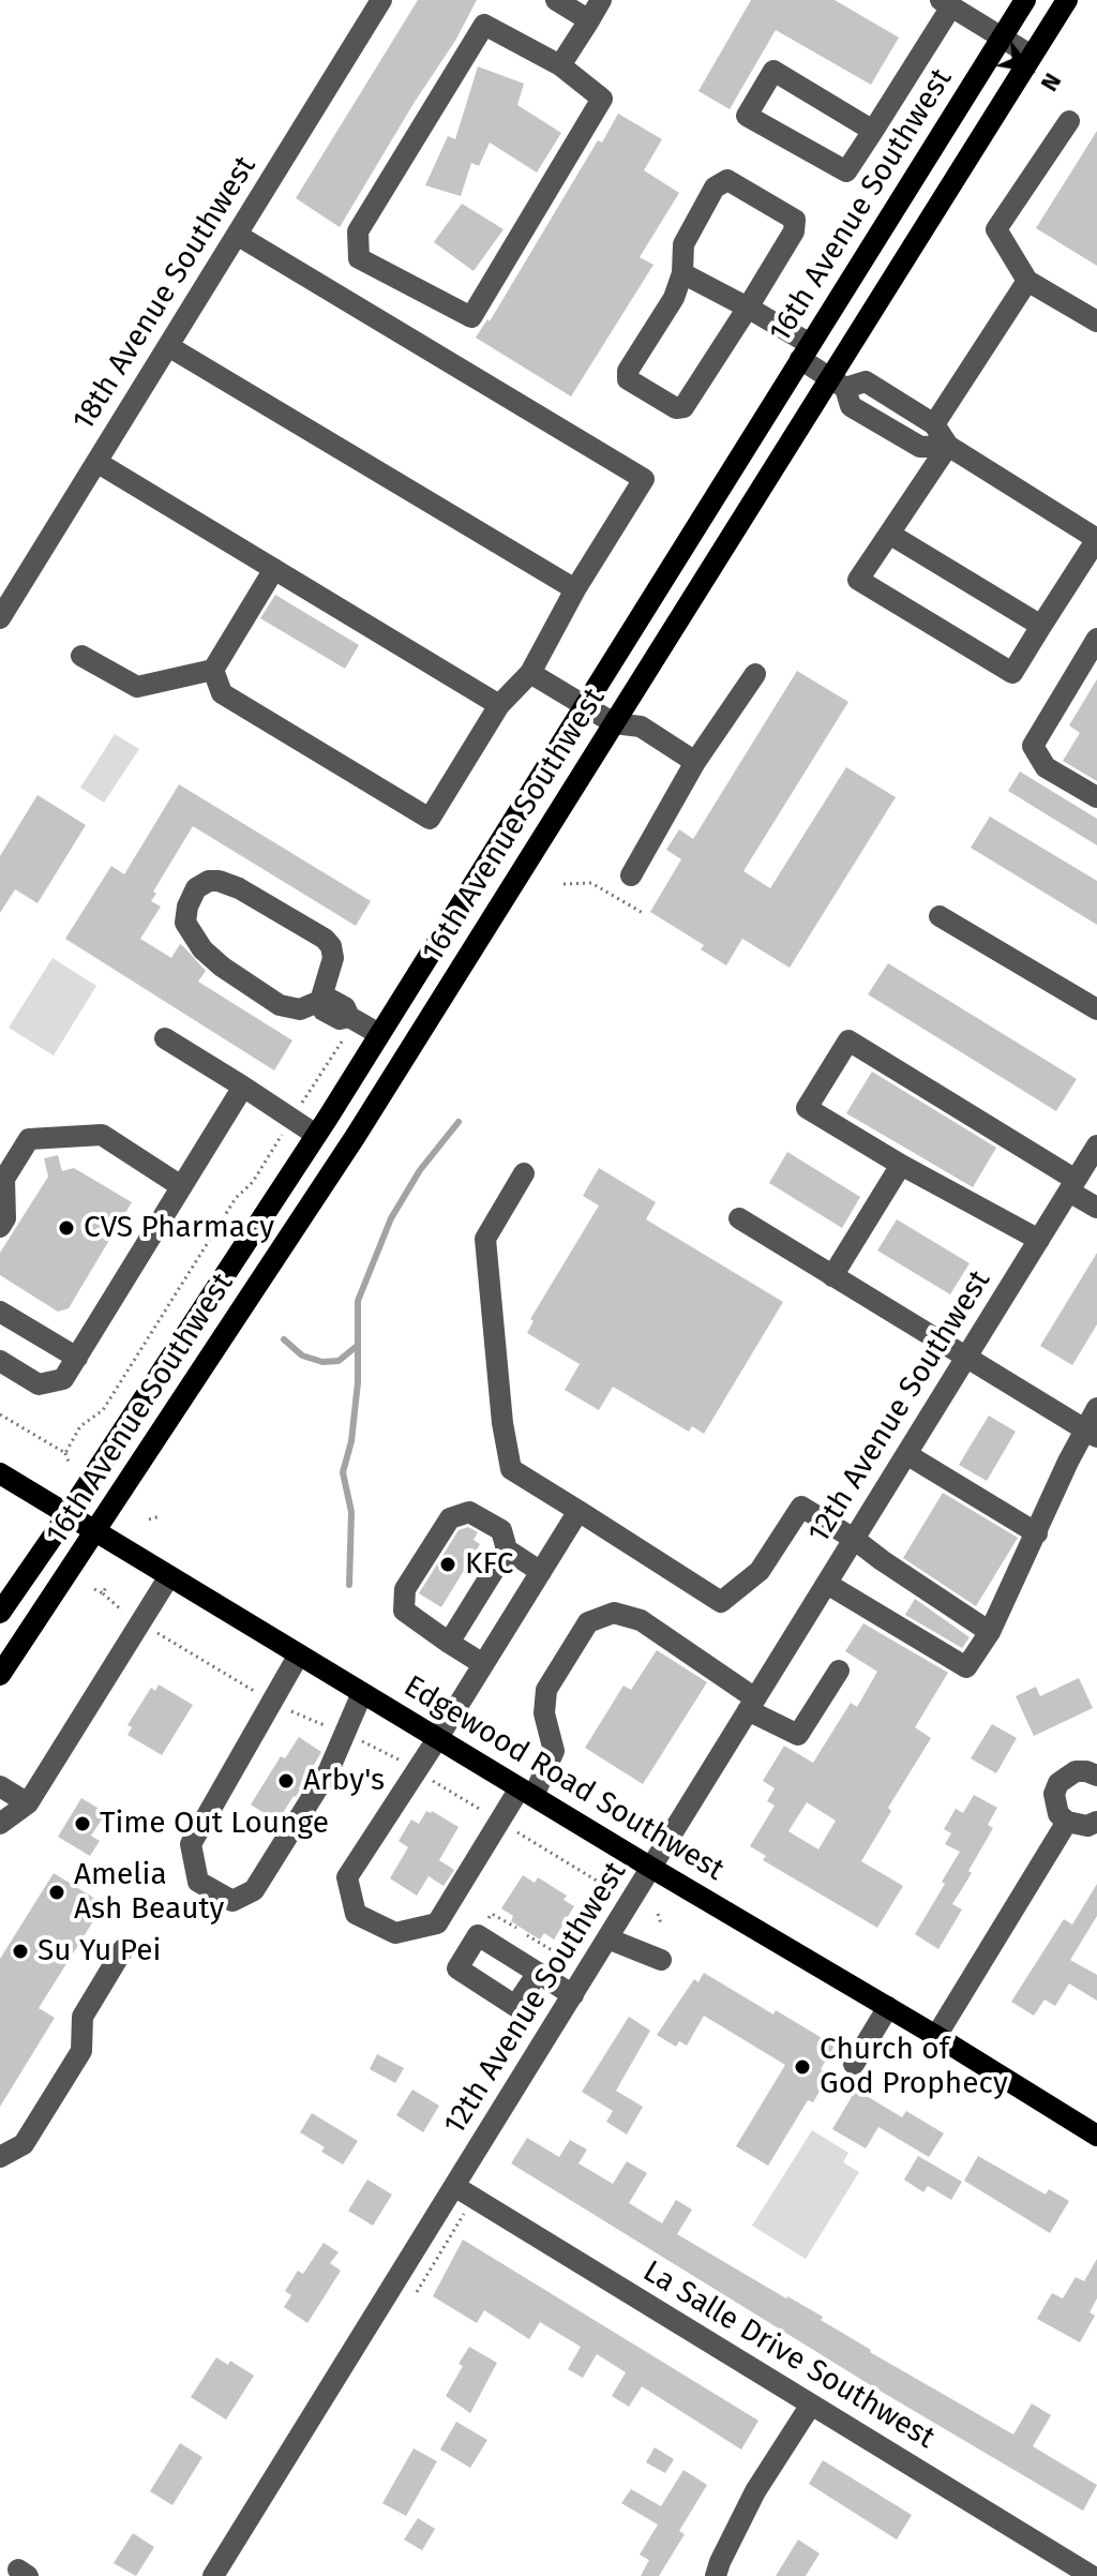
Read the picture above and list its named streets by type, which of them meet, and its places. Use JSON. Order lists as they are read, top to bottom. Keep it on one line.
{"streets":{"main road":["16th Avenue Southwest","Edgewood Road Southwest"],"street":["18th Avenue Southwest","12th Avenue Southwest","La Salle Drive Southwest"]},"crossings":[["16th Avenue Southwest","Edgewood Road Southwest"],["12th Avenue Southwest","Edgewood Road Southwest"],["12th Avenue Southwest","La Salle Drive Southwest"]],"places":["CVS Pharmacy","KFC","Arby's","Time Out Lounge","Amelia Ash Beauty","Su Yu Pei","Church of God Prophecy"],"north":"bottom right"}
